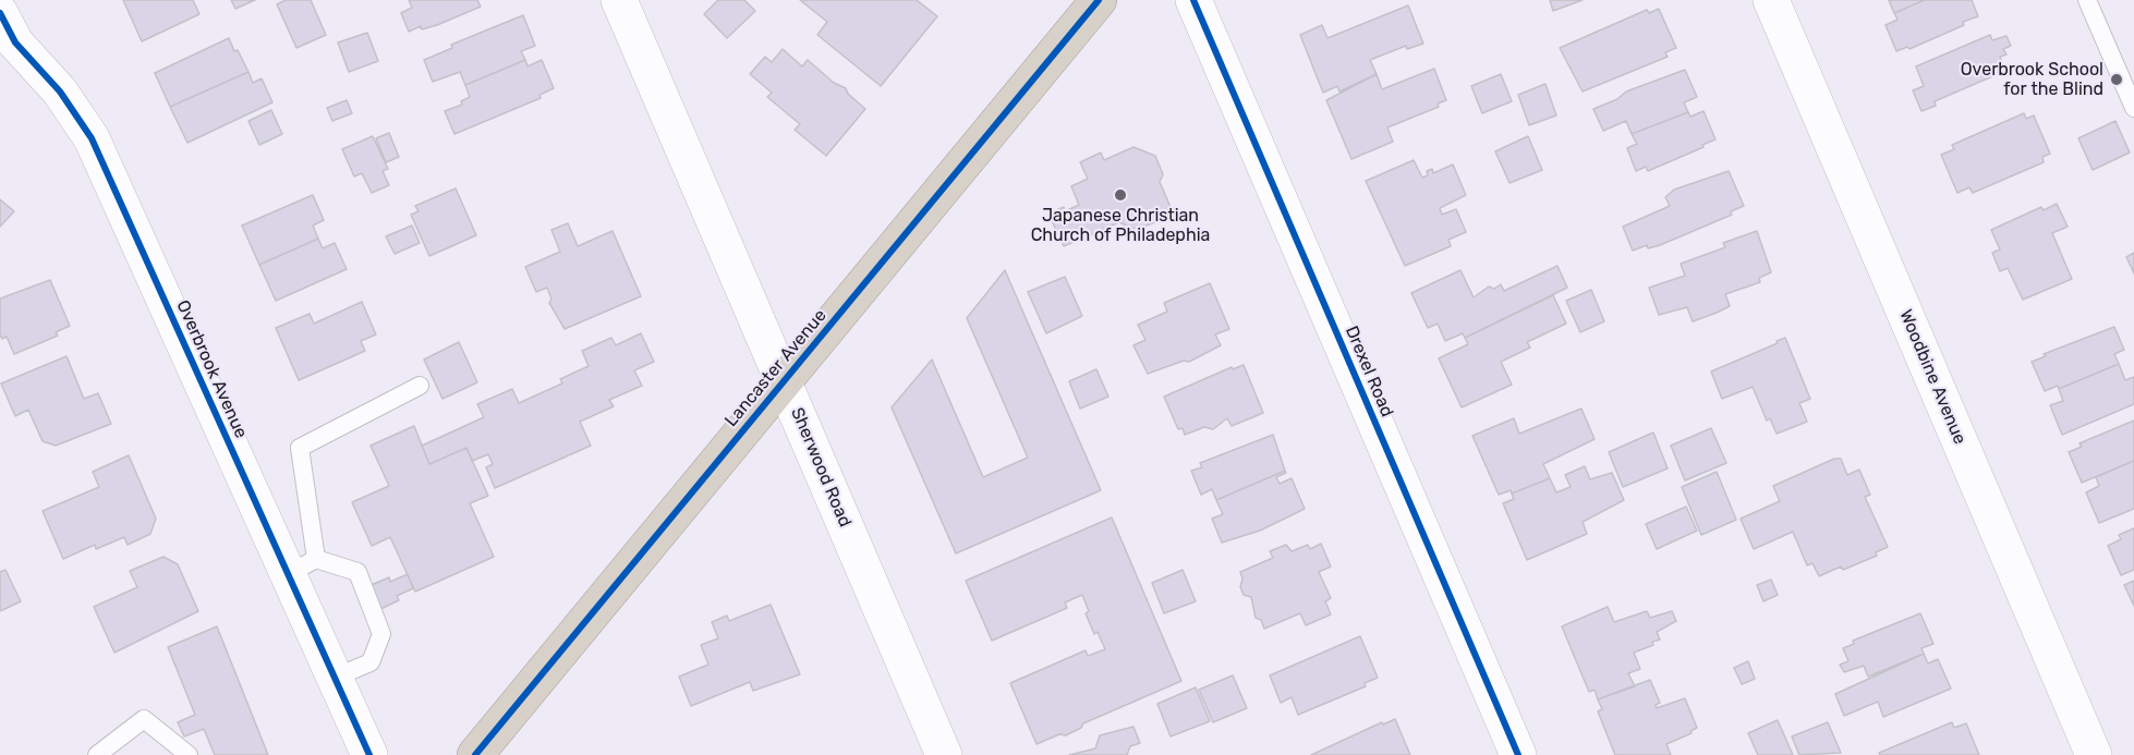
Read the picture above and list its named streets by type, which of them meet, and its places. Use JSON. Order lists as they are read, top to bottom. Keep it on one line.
{"streets":{"highway":["Lancaster Avenue"],"street":["Overbrook Avenue","Drexel Road","Woodbine Avenue","Sherwood Road"]},"crossings":[["Lancaster Avenue","Sherwood Road"]],"places":["Overbrook School for the Blind","Japanese Christian Church of Philadephia"]}
